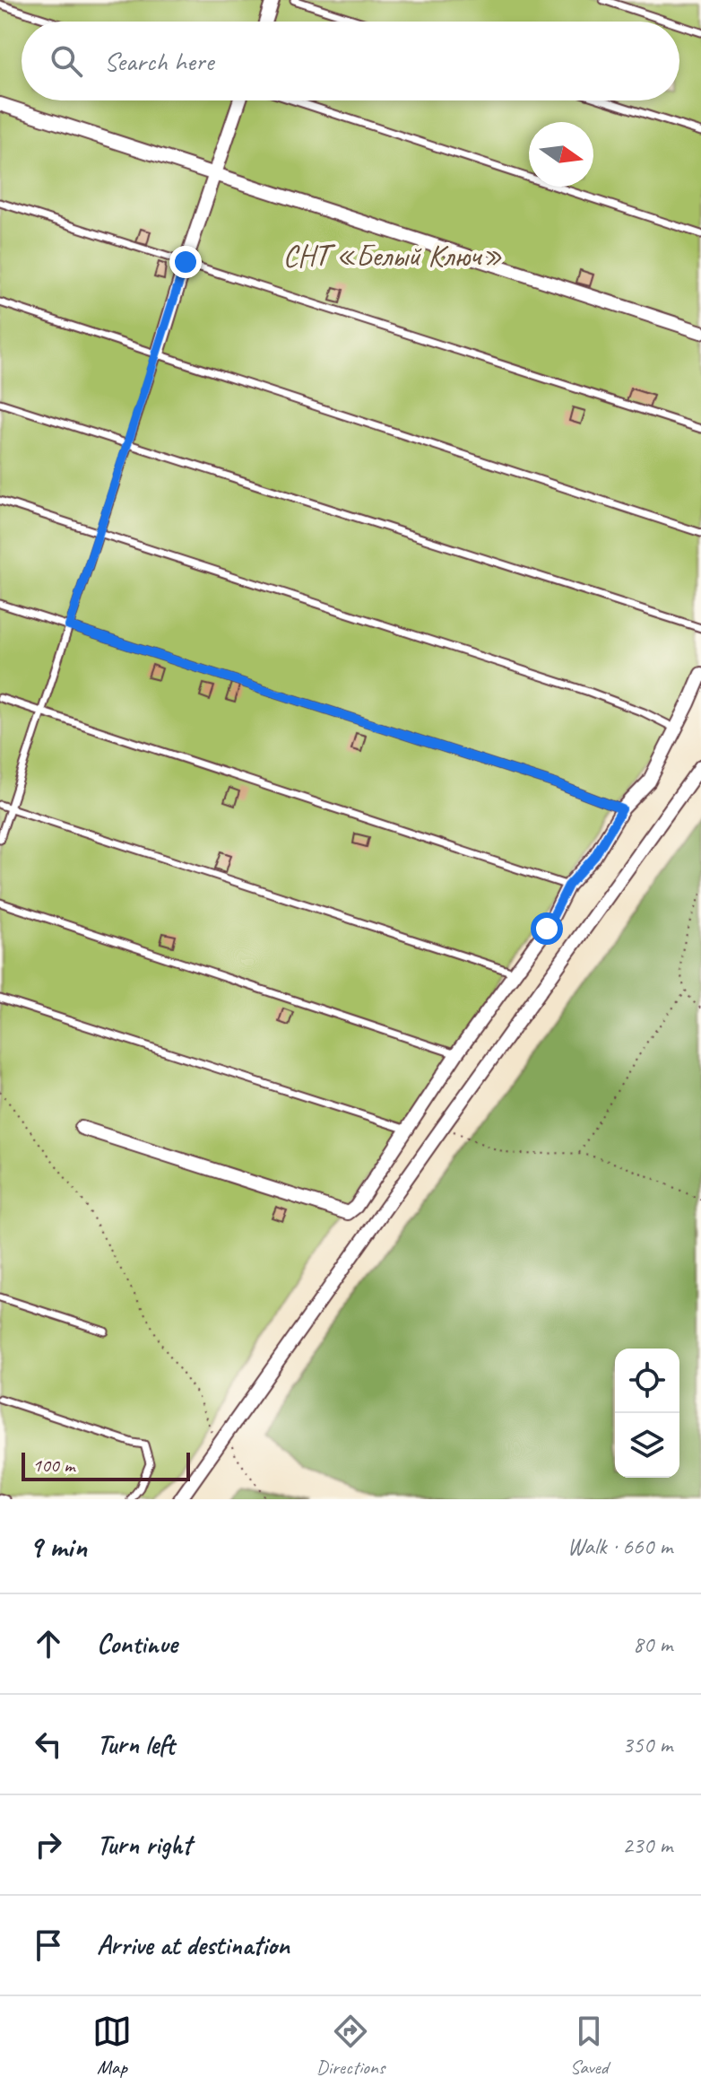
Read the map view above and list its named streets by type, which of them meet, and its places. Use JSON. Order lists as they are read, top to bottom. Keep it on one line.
{"parks":["СНТ «Белый Ключ»"],"scale_bar":"100 m","north":"right","page":{"search":"Search here","scale":"100 m","heading":["9 min","Walk · 660 m"],"list":[["Continue","80 m"],["Turn left","350 m"],["Turn right","230 m"],"Arrive at destination"],"nav":["Map","Directions","Saved"]}}
